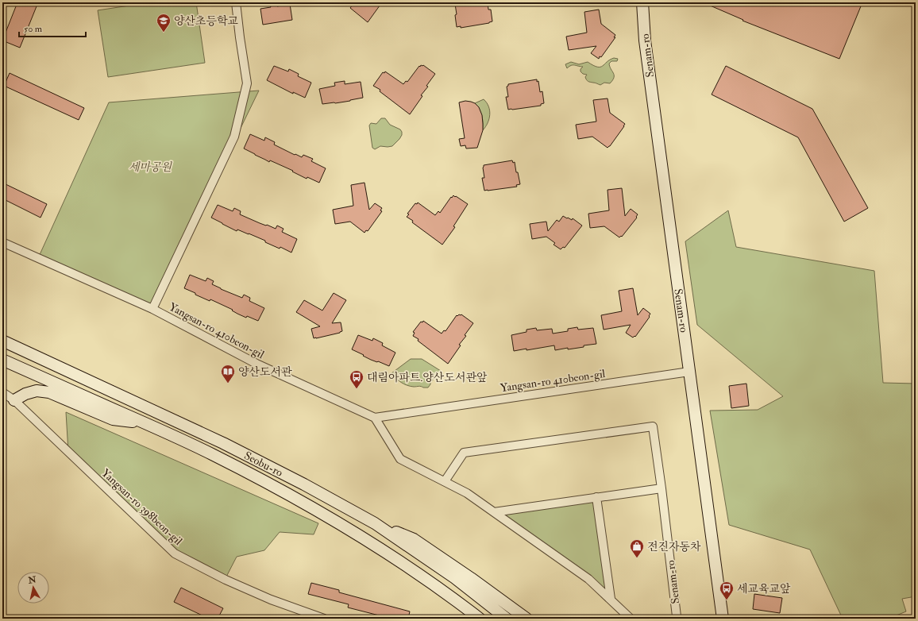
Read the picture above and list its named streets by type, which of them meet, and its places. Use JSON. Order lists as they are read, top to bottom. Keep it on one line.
{"streets":{"main road":["Senam-ro","Seobu-ro"],"street":["Yangsan-ro 410beon-gil","Yangsan-ro 398beon-gil"]},"crossings":[["Senam-ro","Yangsan-ro 410beon-gil"]],"parks":["세마공원"],"places":{"school or university":["양산초등학교"],"library":["양산도서관"],"bus stop":["대림아파트.양산도서관앞","세교육교앞"],"shop":["전진자동차"]},"scale_bar":"50 m","north":"top"}
